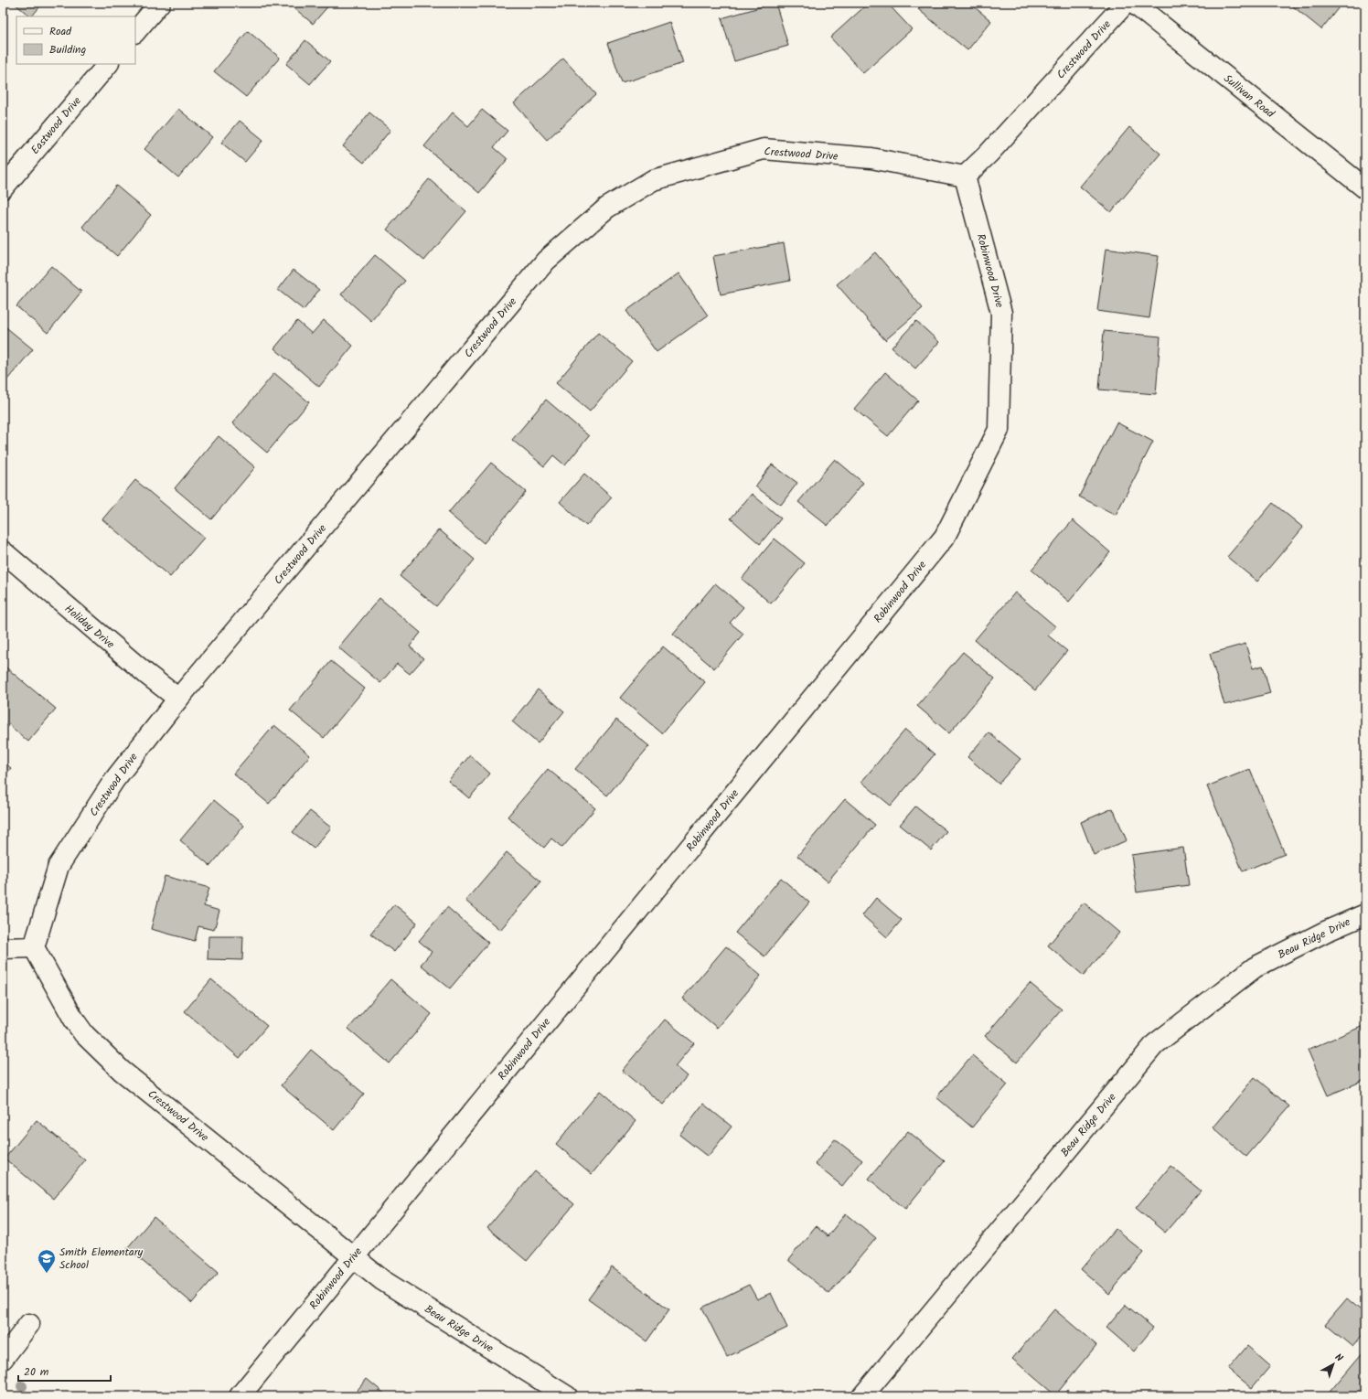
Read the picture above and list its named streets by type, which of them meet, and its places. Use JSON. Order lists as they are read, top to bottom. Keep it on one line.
{"streets":{"street":["Crestwood Drive","Sullivan Road","Eastwood Drive","Robinwood Drive","Holiday Drive","Beau Ridge Drive"]},"crossings":[["Crestwood Drive","Robinwood Drive"],["Crestwood Drive","Holiday Drive"],["Crestwood Drive","Beau Ridge Drive"],["Robinwood Drive","Beau Ridge Drive"]],"places":{"school or university":["Smith Elementary School"]},"legend":["Road","Building"],"scale_bar":"20 m","north":"top right"}
